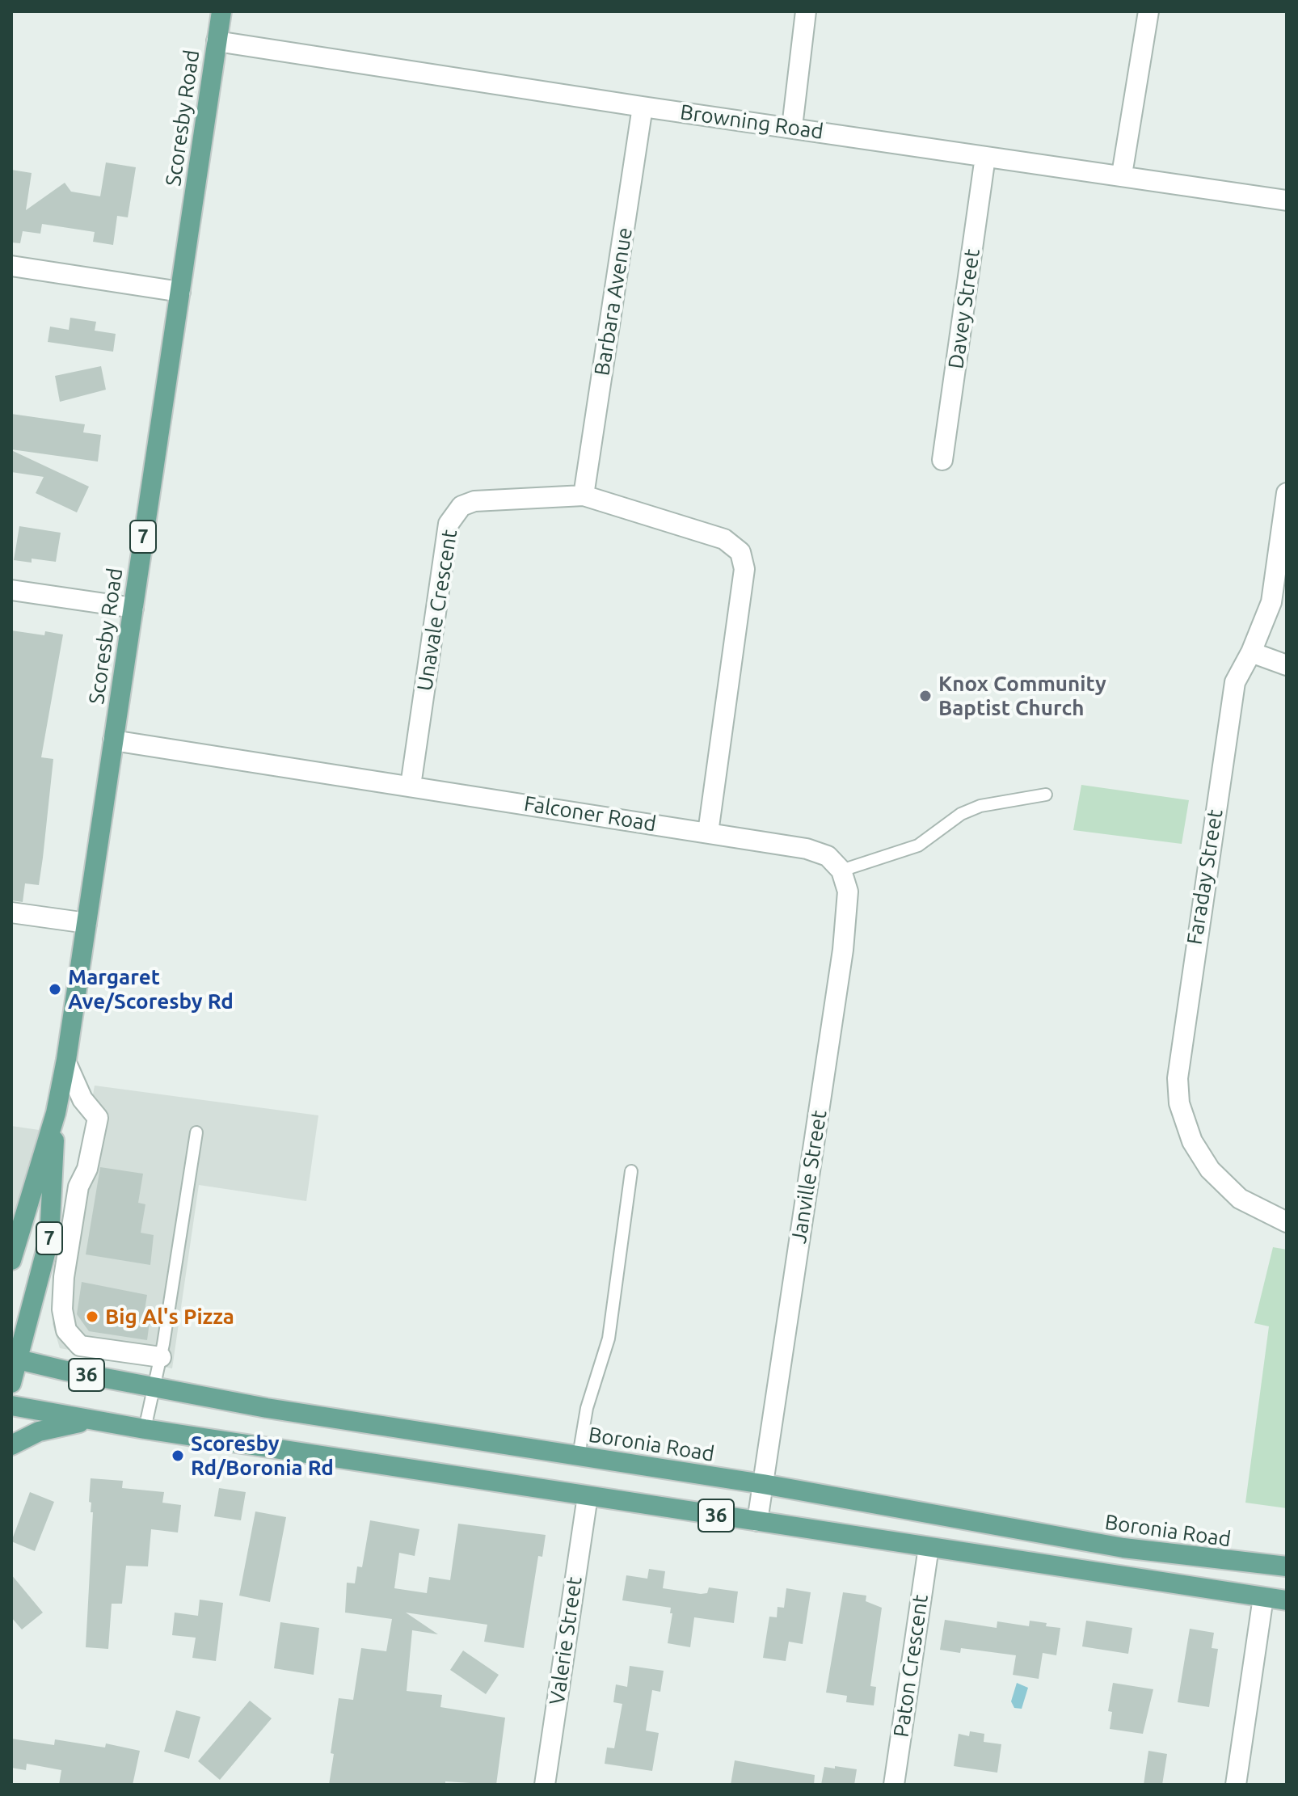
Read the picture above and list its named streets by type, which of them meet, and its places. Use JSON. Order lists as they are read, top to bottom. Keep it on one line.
{"streets":{"main road":["Scoresby Road","7","36","Boronia Road"],"street":["Browning Road","Barbara Avenue","Davey Street","Unavale Crescent","Falconer Road","Faraday Street","Janville Street","Valerie Street","Paton Crescent"]},"crossings":[["Scoresby Road","Browning Road"],["Scoresby Road","Falconer Road"],["Scoresby Road","Boronia Road"],["Browning Road","Barbara Avenue"],["Browning Road","Davey Street"],["Barbara Avenue","Unavale Crescent"],["Unavale Crescent","Falconer Road"],["Falconer Road","Janville Street"],["Janville Street","36"],["Janville Street","Boronia Road"],["36","Valerie Street"],["36","Paton Crescent"]],"places":["Knox Community Baptist Church","Margaret Ave/Scoresby Rd","Big Al's Pizza","Scoresby Rd/Boronia Rd"]}
